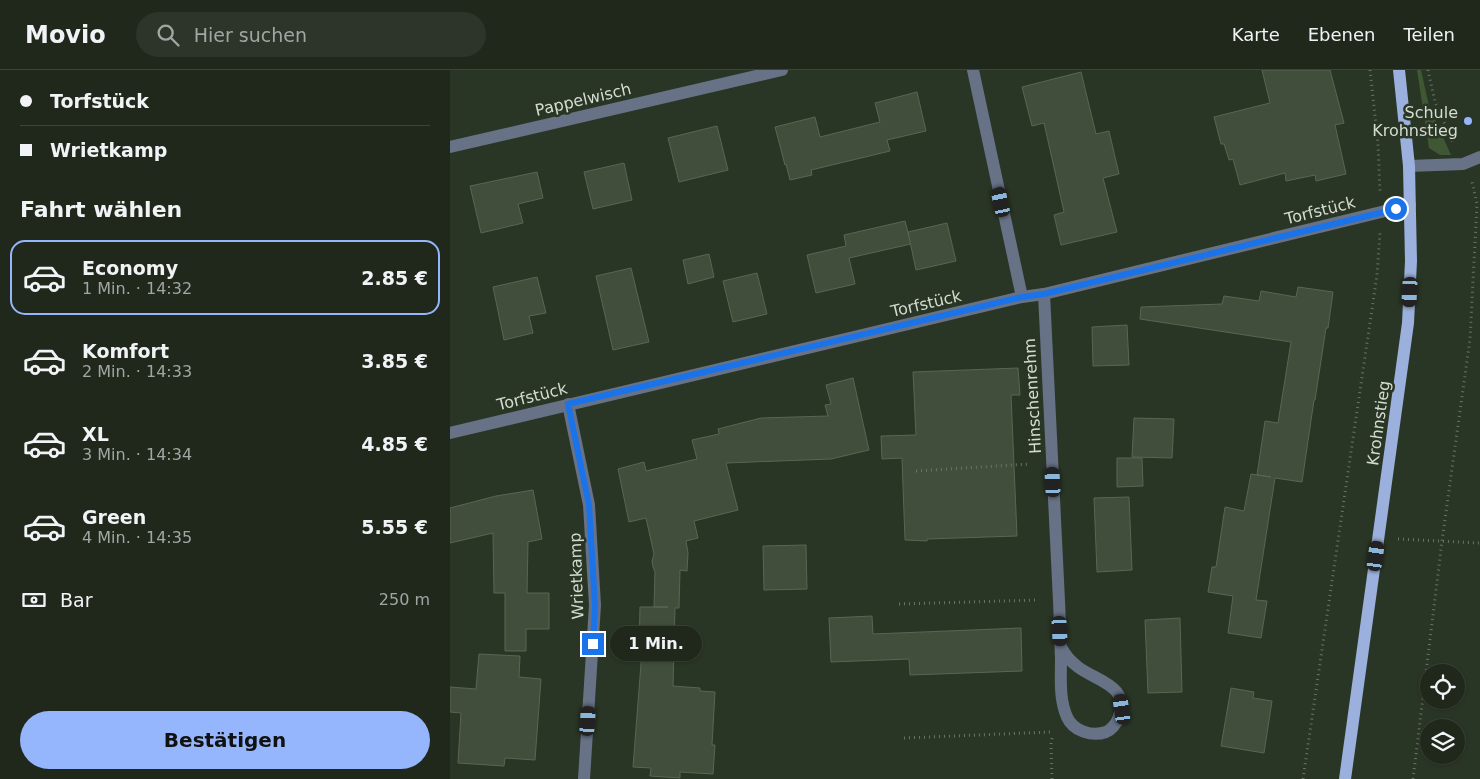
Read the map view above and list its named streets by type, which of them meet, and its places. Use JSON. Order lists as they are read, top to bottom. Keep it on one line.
{"streets":{"main road":["Krohnstieg"],"street":["Pappelwisch","Torfstück","Hinschenrehm","Wrietkamp"]},"crossings":[["Torfstück","Hinschenrehm"],["Torfstück","Krohnstieg"],["Torfstück","Wrietkamp"]],"places":["Schule Krohnstieg"],"page":{"header":"Movio","search":"Hier suchen","nav":["Karte","Ebenen","Teilen"],"banner":["Torfstück","Wrietkamp"],"heading":"Fahrt wählen","list":[{"name":"Economy","note":"1 Min. · 14:32","value":"2.85 €"},{"name":"Komfort","note":"2 Min. · 14:33","value":"3.85 €"},{"name":"XL","note":"3 Min. · 14:34","value":"4.85 €"},{"name":"Green","note":"4 Min. · 14:35","value":"5.55 €"}],"pay":["Bar","250 m"],"bubble":"1 Min.","buttons":"Bestätigen"}}
